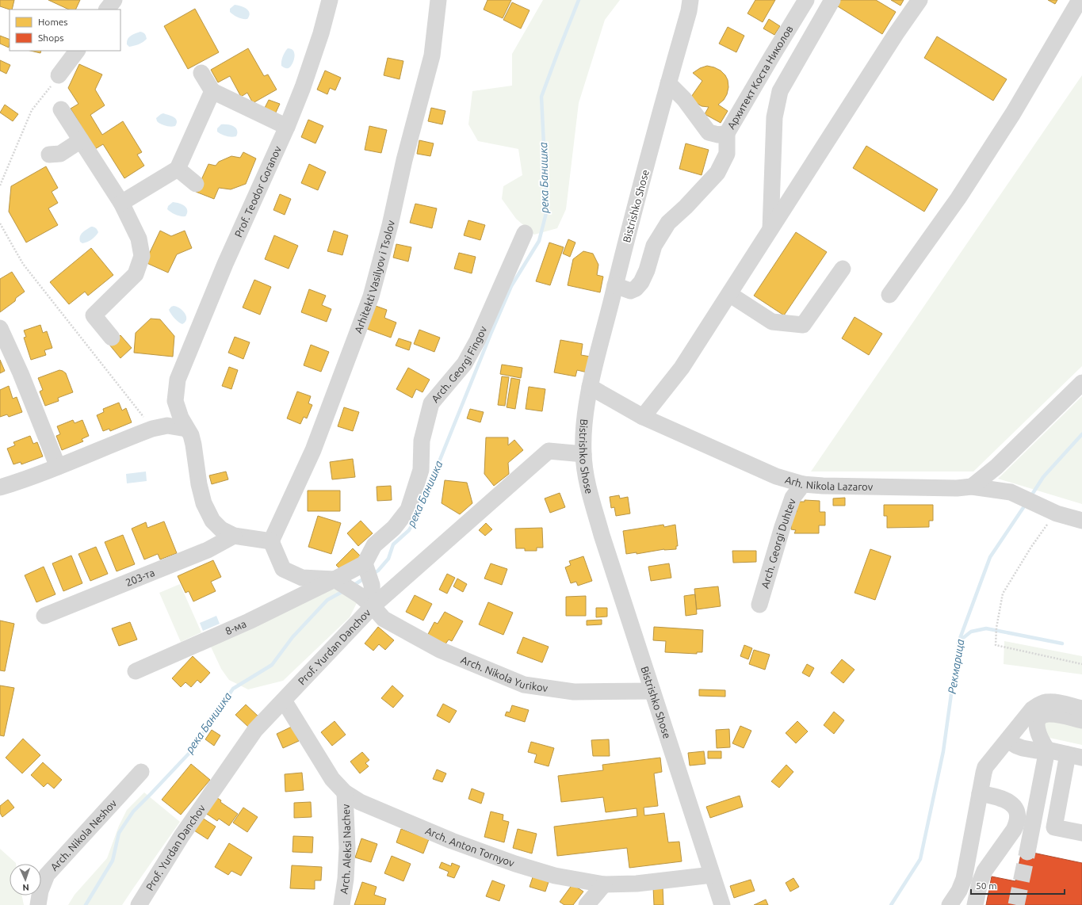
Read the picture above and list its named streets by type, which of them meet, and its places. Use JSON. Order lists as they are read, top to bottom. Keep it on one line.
{"streets":{"street":["Архитект Коста Николов","Prof. Teodor Goranov","Bistrishko Shose","Arhitekti Vasilyov i Tsolov","Arch. Georgi Fingov","Arh. Nikola Lazarov","Arch. Georgi Duhtev","203-та","8-ма","Prof. Yurdan Danchov","Arch. Nikola Yurikov","Arch. Nikola Neshov","Arch. Anton Tornyov","Arch. Aleksi Nachev"]},"crossings":[["Архитект Коста Николов","Bistrishko Shose"],["Prof. Teodor Goranov","203-та"],["Bistrishko Shose","Arh. Nikola Lazarov"],["Bistrishko Shose","Prof. Yurdan Danchov"],["Bistrishko Shose","Arch. Nikola Yurikov"],["Bistrishko Shose","Arch. Anton Tornyov"],["Arh. Nikola Lazarov","Arch. Georgi Duhtev"],["Prof. Yurdan Danchov","Arch. Nikola Yurikov"],["Prof. Yurdan Danchov","Arch. Anton Tornyov"],["Arch. Anton Tornyov","Arch. Aleksi Nachev"]],"water":["река Банишка","Рекмарица"],"legend":["Homes","Shops"],"scale_bar":"50 m","north":"bottom"}
